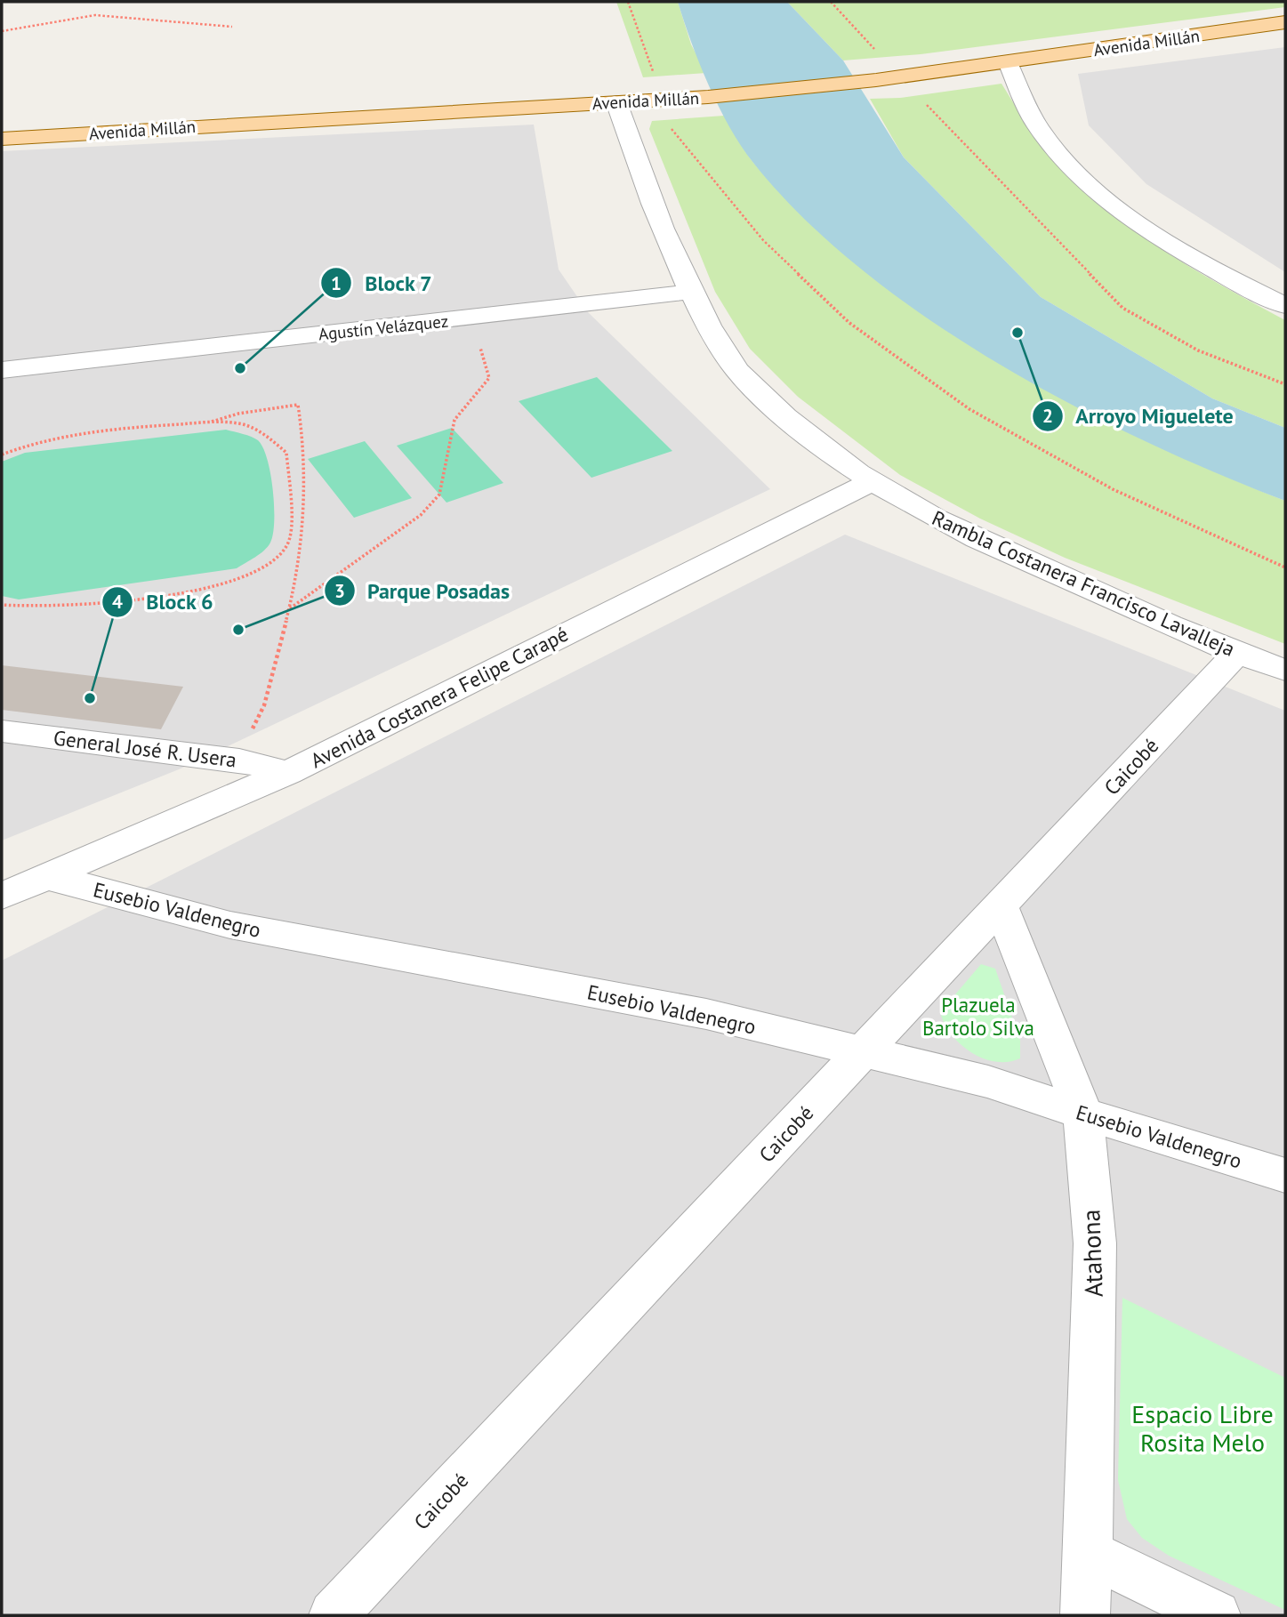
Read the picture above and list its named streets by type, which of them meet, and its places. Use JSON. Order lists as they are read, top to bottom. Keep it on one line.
{"streets":{"main road":["Avenida Millán"],"street":["Agustín Velázquez","Rambla Costanera Francisco Lavalleja","Avenida Costanera Felipe Carapé","General José R. Usera","Caicobé","Eusebio Valdenegro","Atahona"]},"crossings":[["Avenida Millán","Rambla Costanera Francisco Lavalleja"],["Agustín Velázquez","Rambla Costanera Francisco Lavalleja"],["Rambla Costanera Francisco Lavalleja","Avenida Costanera Felipe Carapé"],["Rambla Costanera Francisco Lavalleja","Caicobé"],["Avenida Costanera Felipe Carapé","General José R. Usera"],["Avenida Costanera Felipe Carapé","Eusebio Valdenegro"],["Caicobé","Eusebio Valdenegro"],["Caicobé","Atahona"],["Eusebio Valdenegro","Atahona"]],"parks":["Plazuela Bartolo Silva","Espacio Libre Rosita Melo"],"places":["Arroyo Miguelete","Block 7","Parque Posadas","Block 6"]}
